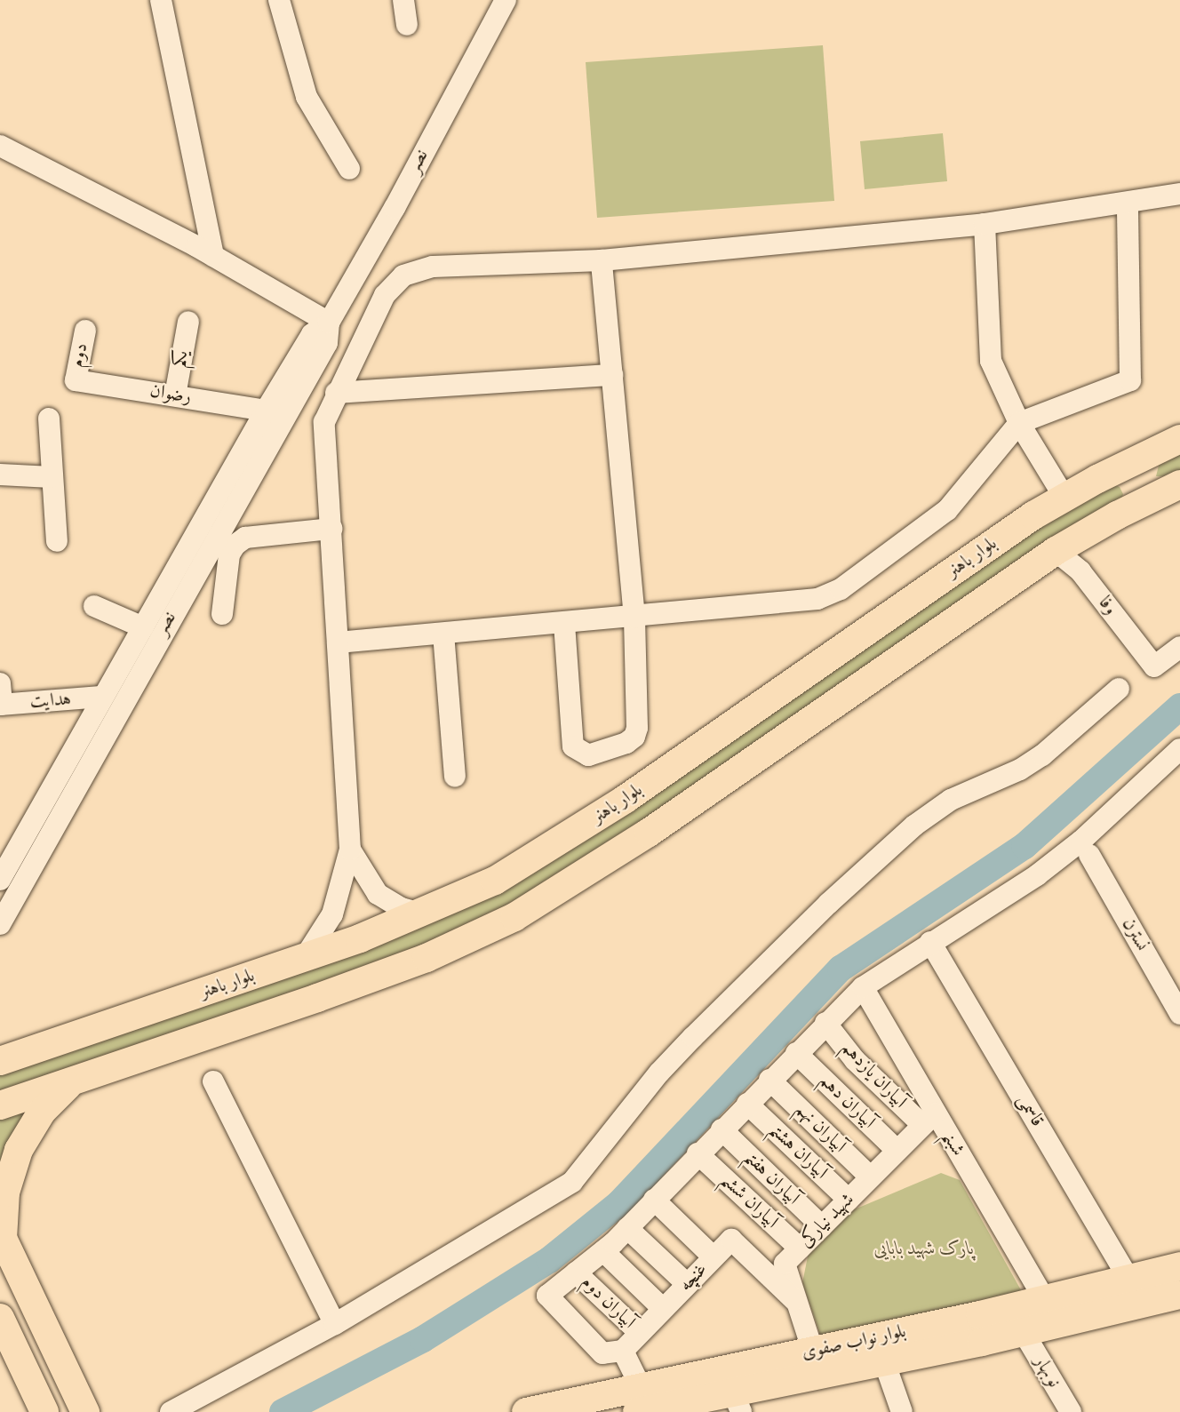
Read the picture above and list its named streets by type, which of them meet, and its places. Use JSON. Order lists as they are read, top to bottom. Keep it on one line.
{"streets":{"main road":["بلوار باهنر","بلوار نواب صفوی"],"street":["نصر","دوم","یکم","رضوان","وفا","هدایت","نسترن","آبیاران یازدهم","آبیاران دهم","قاسمی","آبیاران نهم","شبنم","آبیاران هشتم","آبیاران هفتم","آبیاران ششم","شهید نیارکی","غنچه","آبیاران دوم","نوبهار"]},"crossings":[["نصر","رضوان"],["نصر","هدایت"],["دوم","رضوان"],["یکم","رضوان"],["آبیاران یازدهم","شبنم"],["آبیاران یازدهم","شهید نیارکی"],["آبیاران دهم","شهید نیارکی"],["قاسمی","بلوار نواب صفوی"],["آبیاران نهم","شهید نیارکی"],["شبنم","شهید نیارکی"],["شبنم","بلوار نواب صفوی"],["آبیاران هشتم","شهید نیارکی"],["آبیاران هفتم","شهید نیارکی"],["آبیاران ششم","شهید نیارکی"],["شهید نیارکی","غنچه"],["شهید نیارکی","بلوار نواب صفوی"],["غنچه","آبیاران دوم"],["بلوار نواب صفوی","نوبهار"]],"parks":["پارک شهید بابایی"]}
